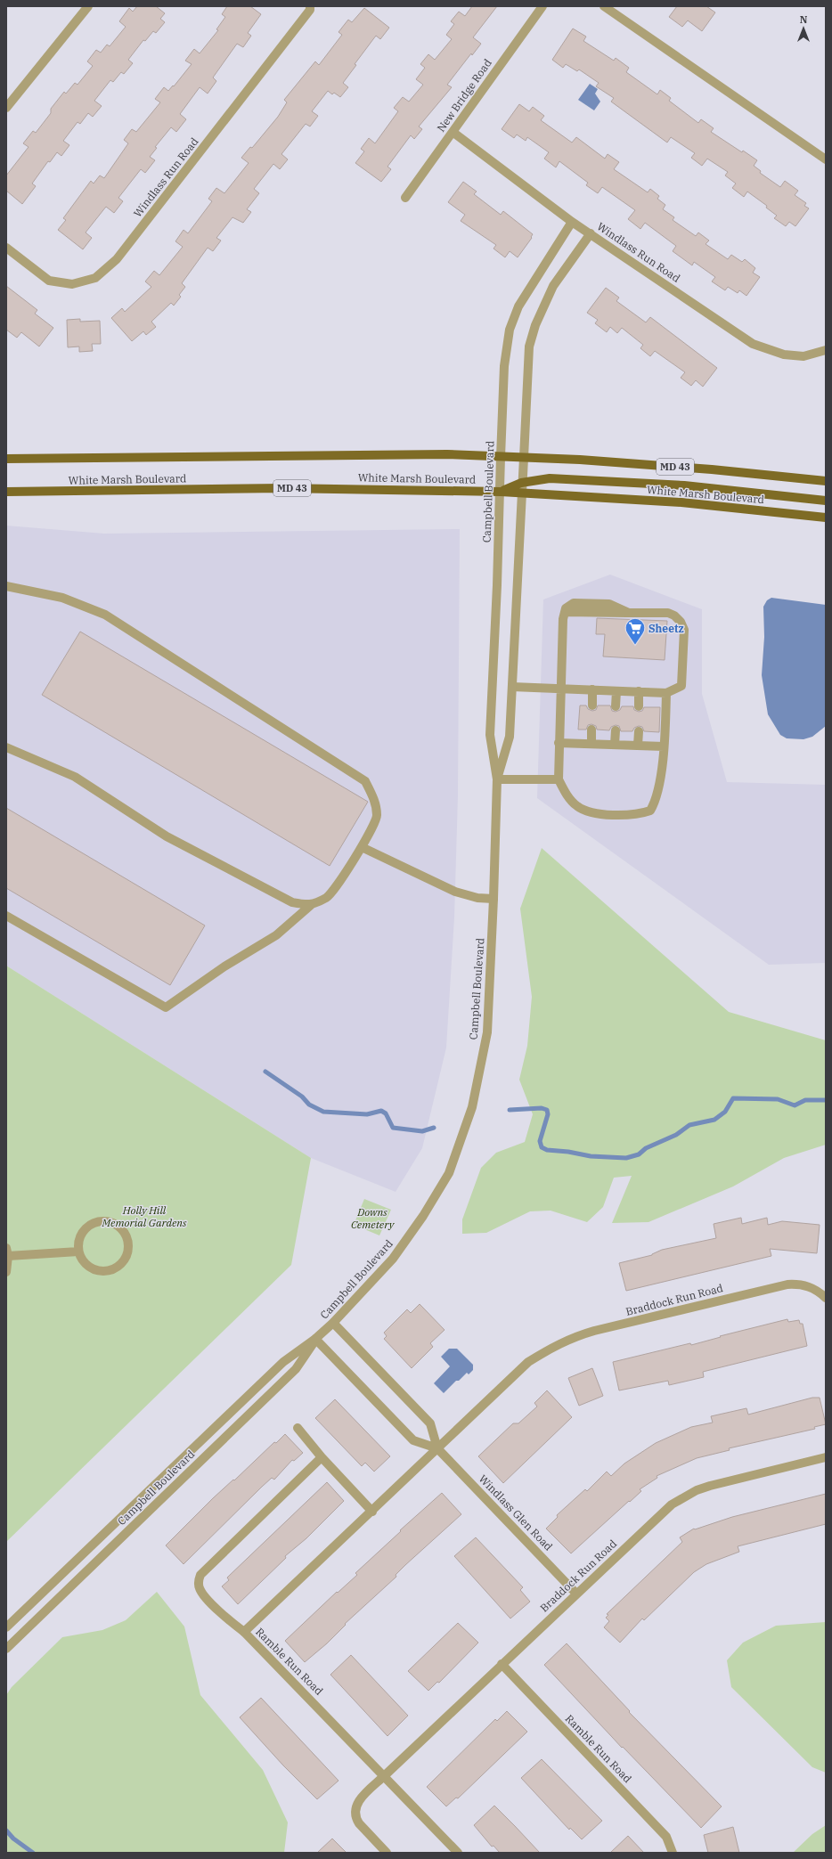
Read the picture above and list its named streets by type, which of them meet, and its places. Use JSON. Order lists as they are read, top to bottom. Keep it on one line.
{"streets":{"main road":["MD 43","White Marsh Boulevard"],"street":["New Bridge Road","Windlass Run Road","Campbell Boulevard","Braddock Run Road","Windlass Glen Road","Ramble Run Road"]},"crossings":[["New Bridge Road","Windlass Run Road"],["Windlass Run Road","Campbell Boulevard"],["White Marsh Boulevard","Campbell Boulevard"],["Campbell Boulevard","Windlass Glen Road"],["Braddock Run Road","Windlass Glen Road"],["Braddock Run Road","Ramble Run Road"],["Windlass Glen Road","Ramble Run Road"]],"parks":["Holly Hill Memorial Gardens","Downs Cemetery"],"places":{"supermarket":["Sheetz"]},"north":"top"}
